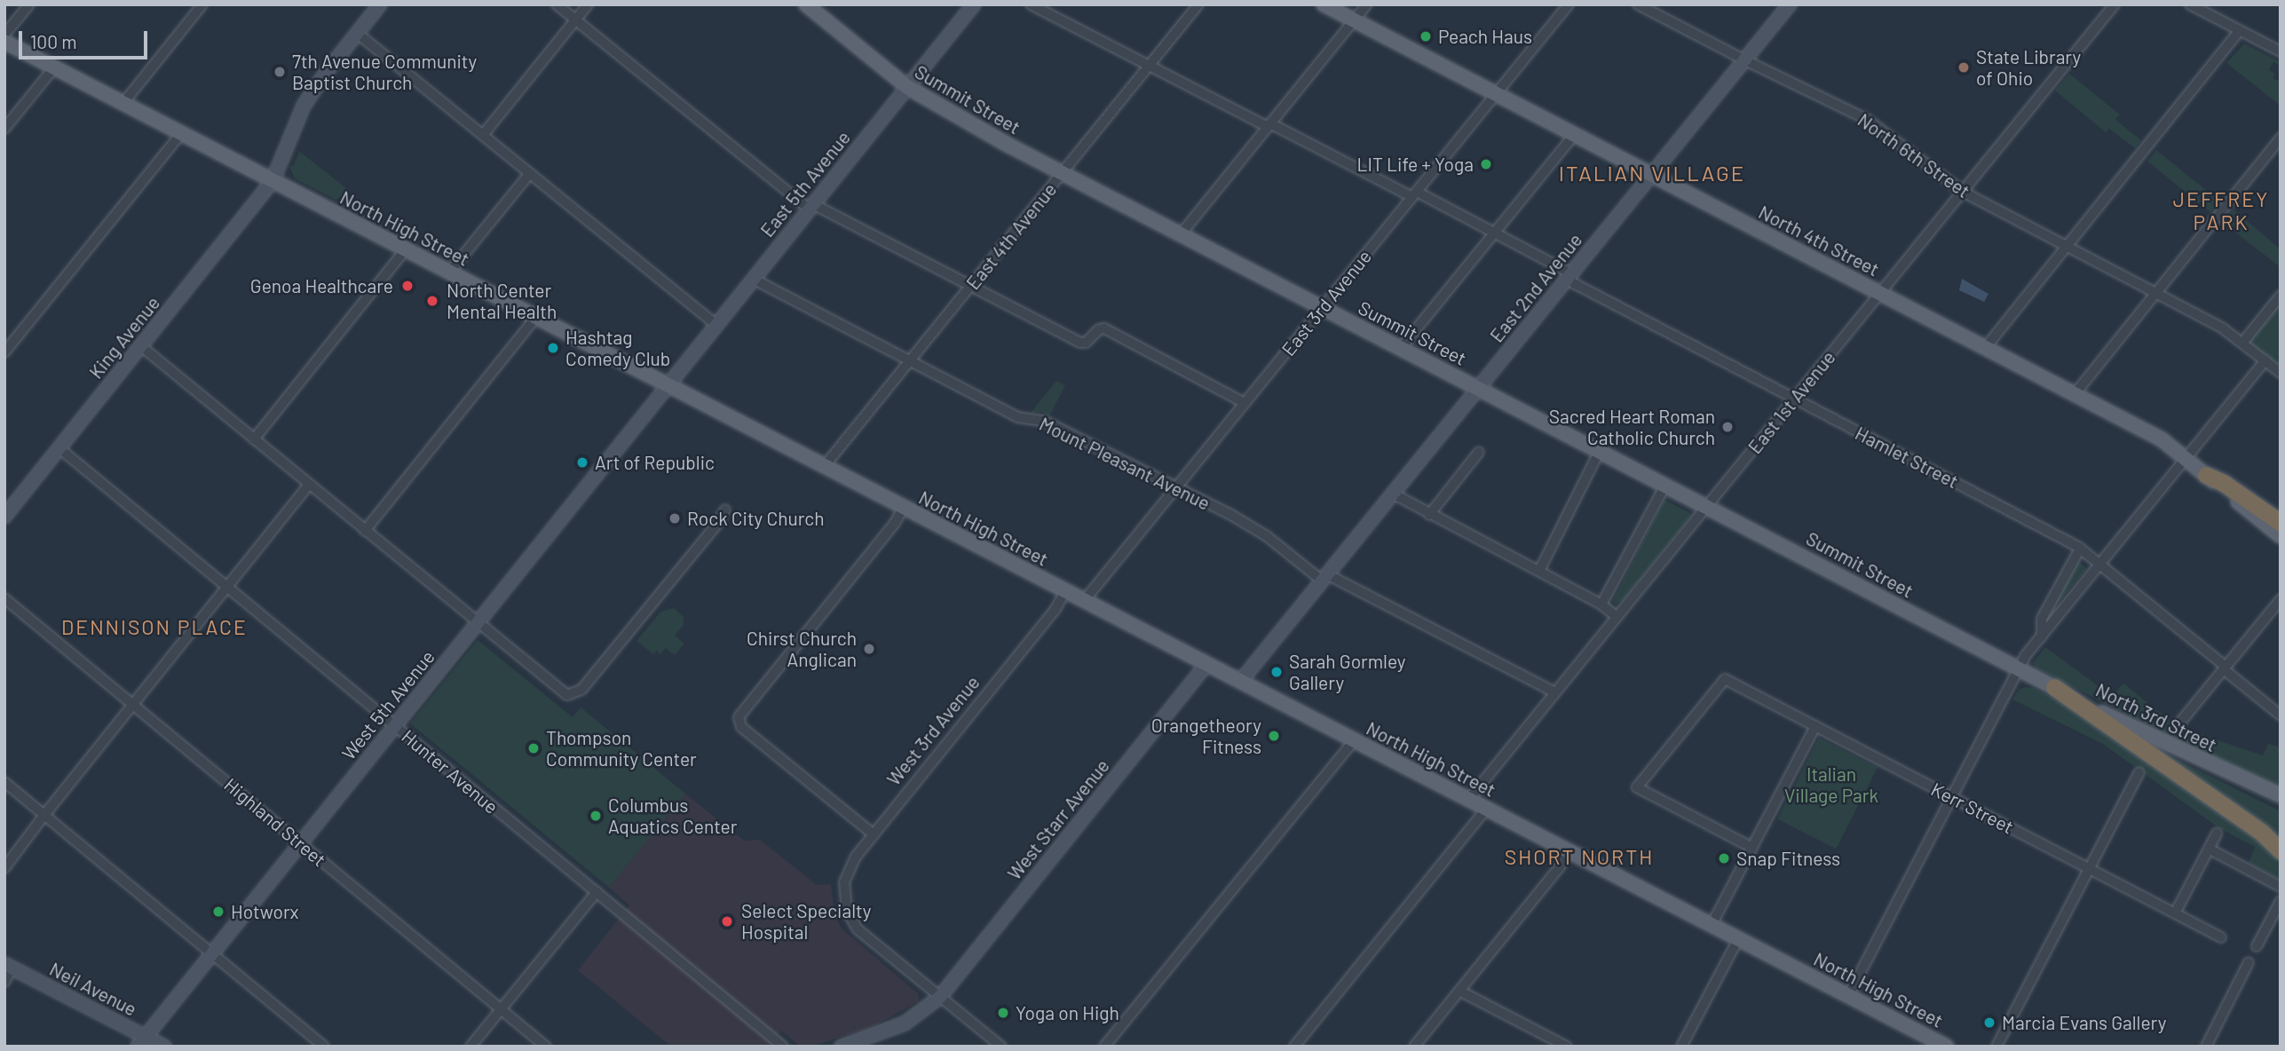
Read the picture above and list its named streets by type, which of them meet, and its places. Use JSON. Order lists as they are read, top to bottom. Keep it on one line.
{"streets":{"main road":["Summit Street","North High Street","North 4th Street","North 3rd Street"],"street":["North 6th Street","East 5th Avenue","East 4th Avenue","East 2nd Avenue","East 3rd Avenue","King Avenue","East 1st Avenue","Hamlet Street","Mount Pleasant Avenue","West 5th Avenue","West 3rd Avenue","Hunter Avenue","Kerr Street","West Starr Avenue","Highland Street","Neil Avenue"]},"crossings":[["Summit Street","East 5th Avenue"],["Summit Street","East 4th Avenue"],["Summit Street","East 2nd Avenue"],["Summit Street","East 3rd Avenue"],["Summit Street","East 1st Avenue"],["Summit Street","North 3rd Street"],["North 6th Street","East 2nd Avenue"],["North 6th Street","East 1st Avenue"],["East 5th Avenue","North High Street"],["East 5th Avenue","Mount Pleasant Avenue"],["East 5th Avenue","West 5th Avenue"],["North High Street","East 4th Avenue"],["North High Street","East 2nd Avenue"],["North High Street","East 3rd Avenue"],["North High Street","King Avenue"],["North High Street","East 1st Avenue"],["North High Street","West 5th Avenue"],["North High Street","West 3rd Avenue"],["North High Street","West Starr Avenue"],["East 4th Avenue","Hamlet Street"],["East 4th Avenue","Mount Pleasant Avenue"],["North 4th Street","East 2nd Avenue"],["North 4th Street","East 3rd Avenue"],["North 4th Street","East 1st Avenue"],["East 2nd Avenue","Hamlet Street"],["East 2nd Avenue","Mount Pleasant Avenue"],["East 3rd Avenue","Hamlet Street"],["East 3rd Avenue","Mount Pleasant Avenue"],["King Avenue","Hunter Avenue"],["East 1st Avenue","Hamlet Street"],["East 1st Avenue","Mount Pleasant Avenue"],["West 5th Avenue","Hunter Avenue"],["West 5th Avenue","Highland Street"],["West 5th Avenue","Neil Avenue"],["West 3rd Avenue","West Starr Avenue"]],"districts":["ITALIAN VILLAGE","JEFFREY PARK","DENNISON PLACE","SHORT NORTH"],"parks":["Italian Village Park"],"places":["Peach Haus","State Library of Ohio","7th Avenue Community Baptist Church","LIT Life + Yoga","Genoa Healthcare","North Center Mental Health","Hashtag Comedy Club","Sacred Heart Roman Catholic Church","Art of Republic","Rock City Church","Chirst Church Anglican","Sarah Gormley Gallery","Orangetheory Fitness","Thompson Community Center","Columbus Aquatics Center","Snap Fitness","Hotworx","Select Specialty Hospital","Yoga on High","Marcia Evans Gallery"],"scale_bar":"100 m"}
